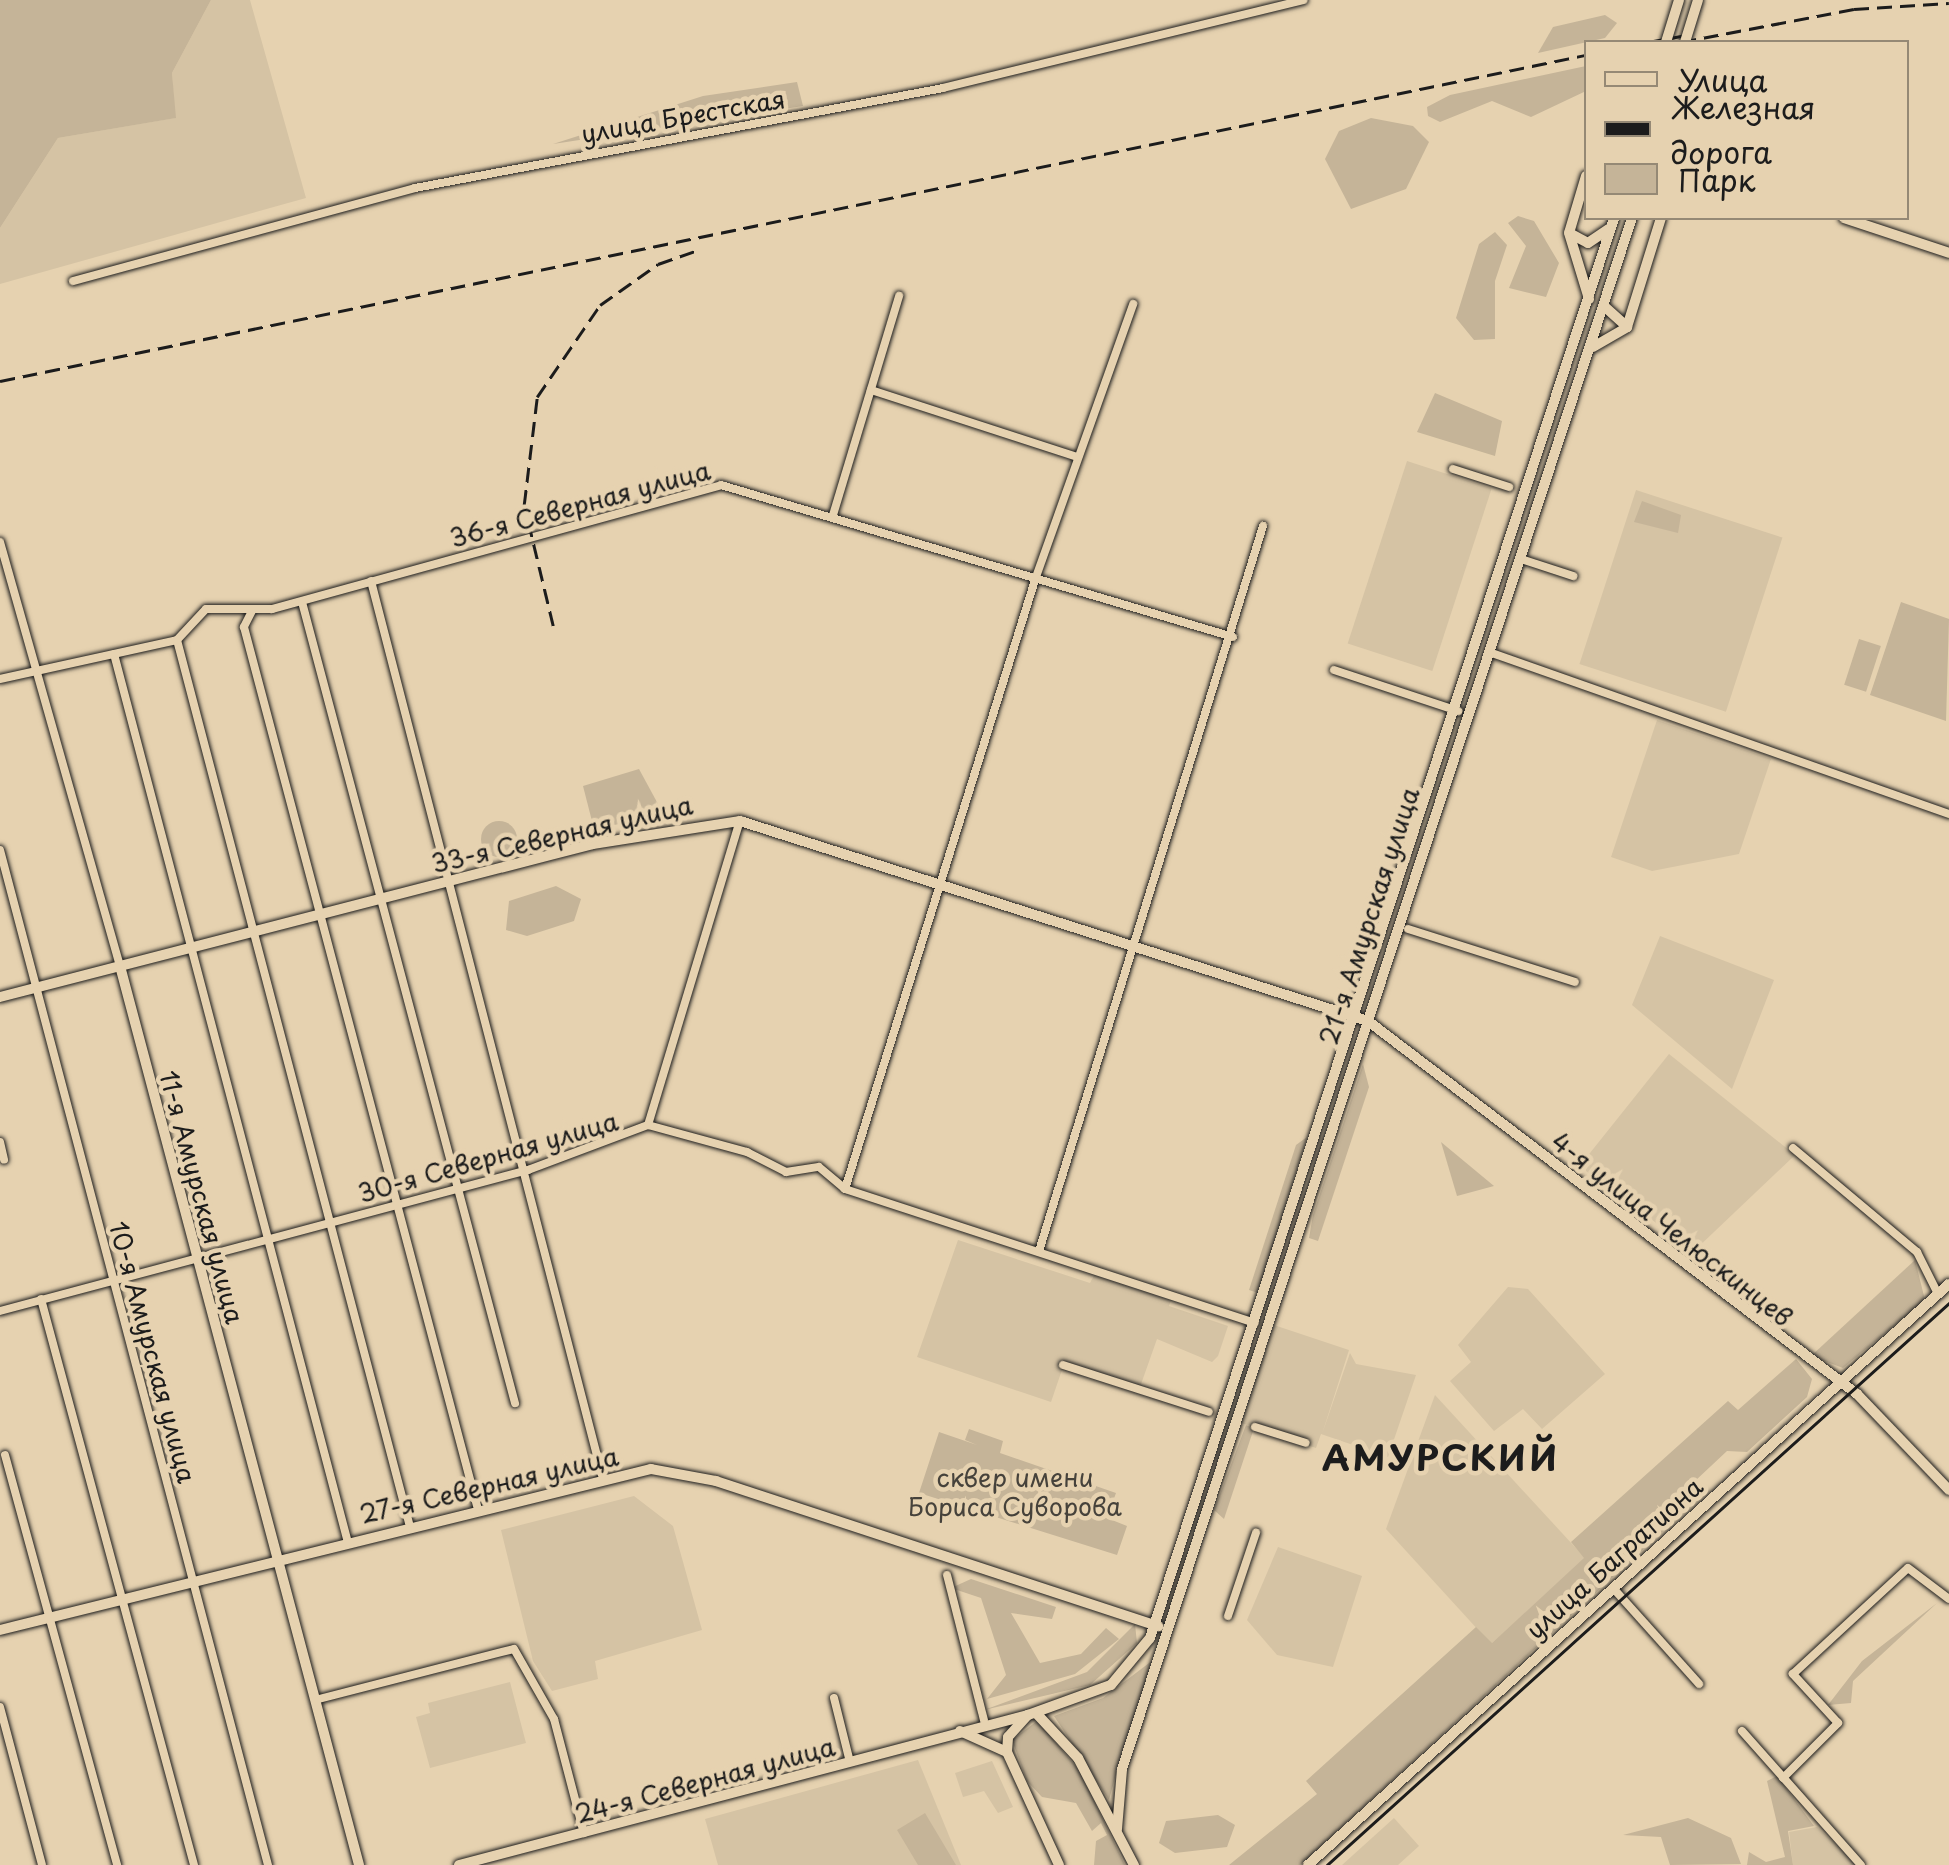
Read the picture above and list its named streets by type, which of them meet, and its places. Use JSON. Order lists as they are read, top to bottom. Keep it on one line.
{"streets":{"main road":["33-я Северная улица","21-я Амурская улица","11-я Амурская улица","4-я улица Челюскинцев","27-я Северная улица","улица Багратиона","24-я Северная улица"],"street":["улица Брестская","36-я Северная улица","30-я Северная улица","10-я Амурская улица"]},"crossings":[["36-я Северная улица","11-я Амурская улица"],["33-я Северная улица","21-я Амурская улица"],["33-я Северная улица","11-я Амурская улица"],["33-я Северная улица","4-я улица Челюскинцев"],["33-я Северная улица","10-я Амурская улица"],["21-я Амурская улица","30-я Северная улица"],["21-я Амурская улица","4-я улица Челюскинцев"],["21-я Амурская улица","27-я Северная улица"],["21-я Амурская улица","24-я Северная улица"],["30-я Северная улица","11-я Амурская улица"],["30-я Северная улица","10-я Амурская улица"],["11-я Амурская улица","27-я Северная улица"],["4-я улица Челюскинцев","улица Багратиона"],["10-я Амурская улица","27-я Северная улица"],["27-я Северная улица","24-я Северная улица"]],"districts":["АМУРСКИЙ"],"parks":["сквер имени Бориса Суворова"],"legend":["Улица","Железная дорога","Парк"]}
